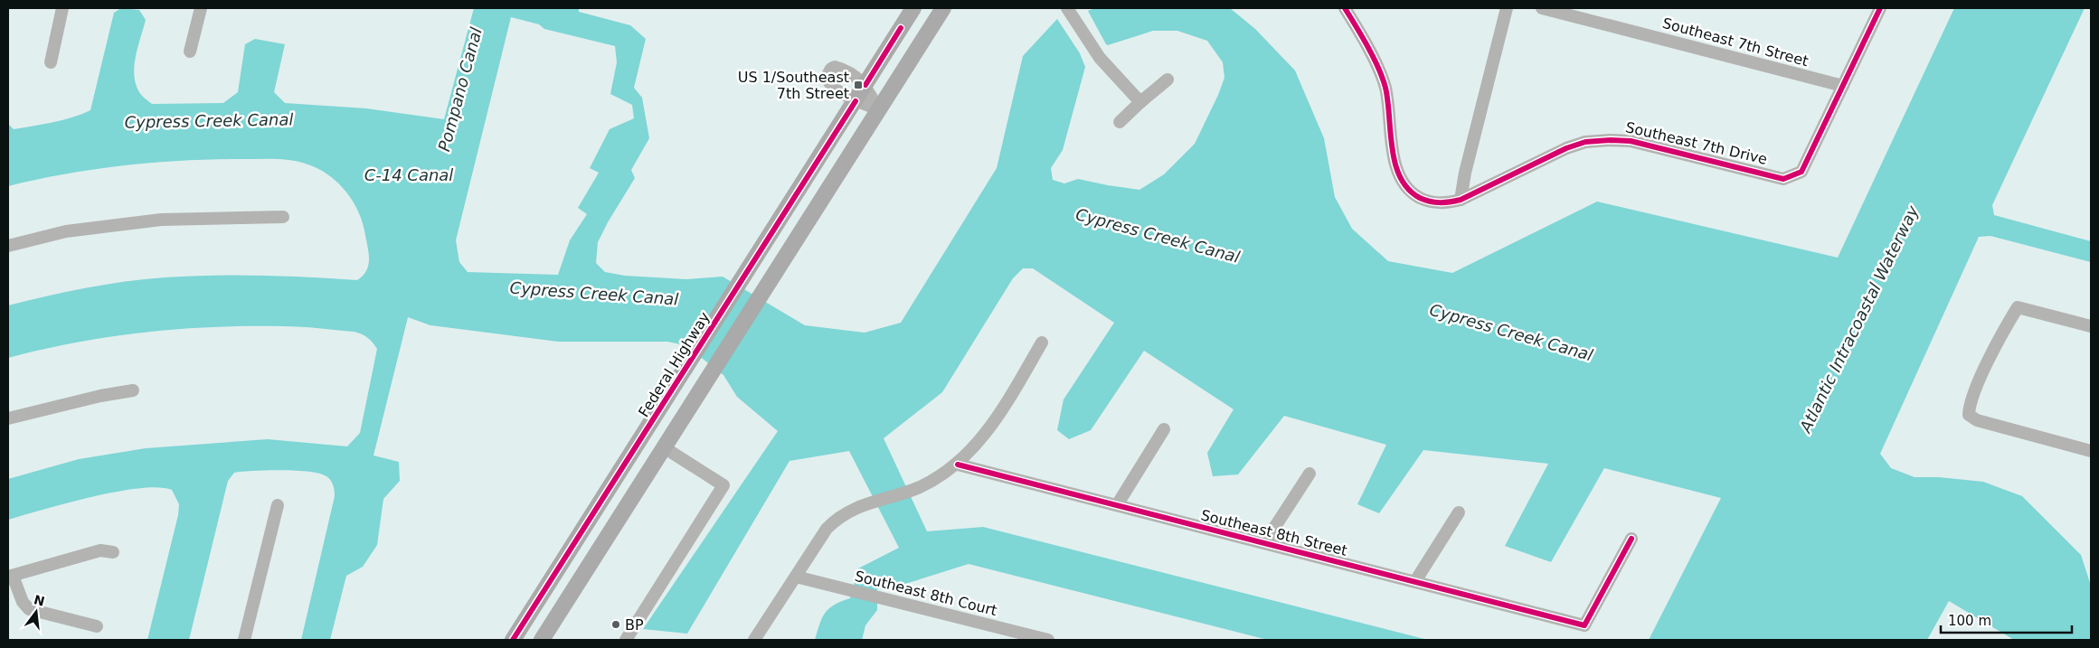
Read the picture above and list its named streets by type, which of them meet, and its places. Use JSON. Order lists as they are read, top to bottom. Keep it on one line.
{"streets":{"main road":["Federal Highway"],"street":["Southeast 7th Street","Southeast 7th Drive","Southeast 8th Street","Southeast 8th Court"]},"crossings":[["Southeast 7th Street","Southeast 7th Drive"]],"water":["Pompano Canal","Cypress Creek Canal","C-14 Canal","Atlantic Intracoastal Waterway"],"places":{"transit":["US 1/Southeast 7th Street"],"other":["BP"]},"scale_bar":"100 m","north":"top"}
